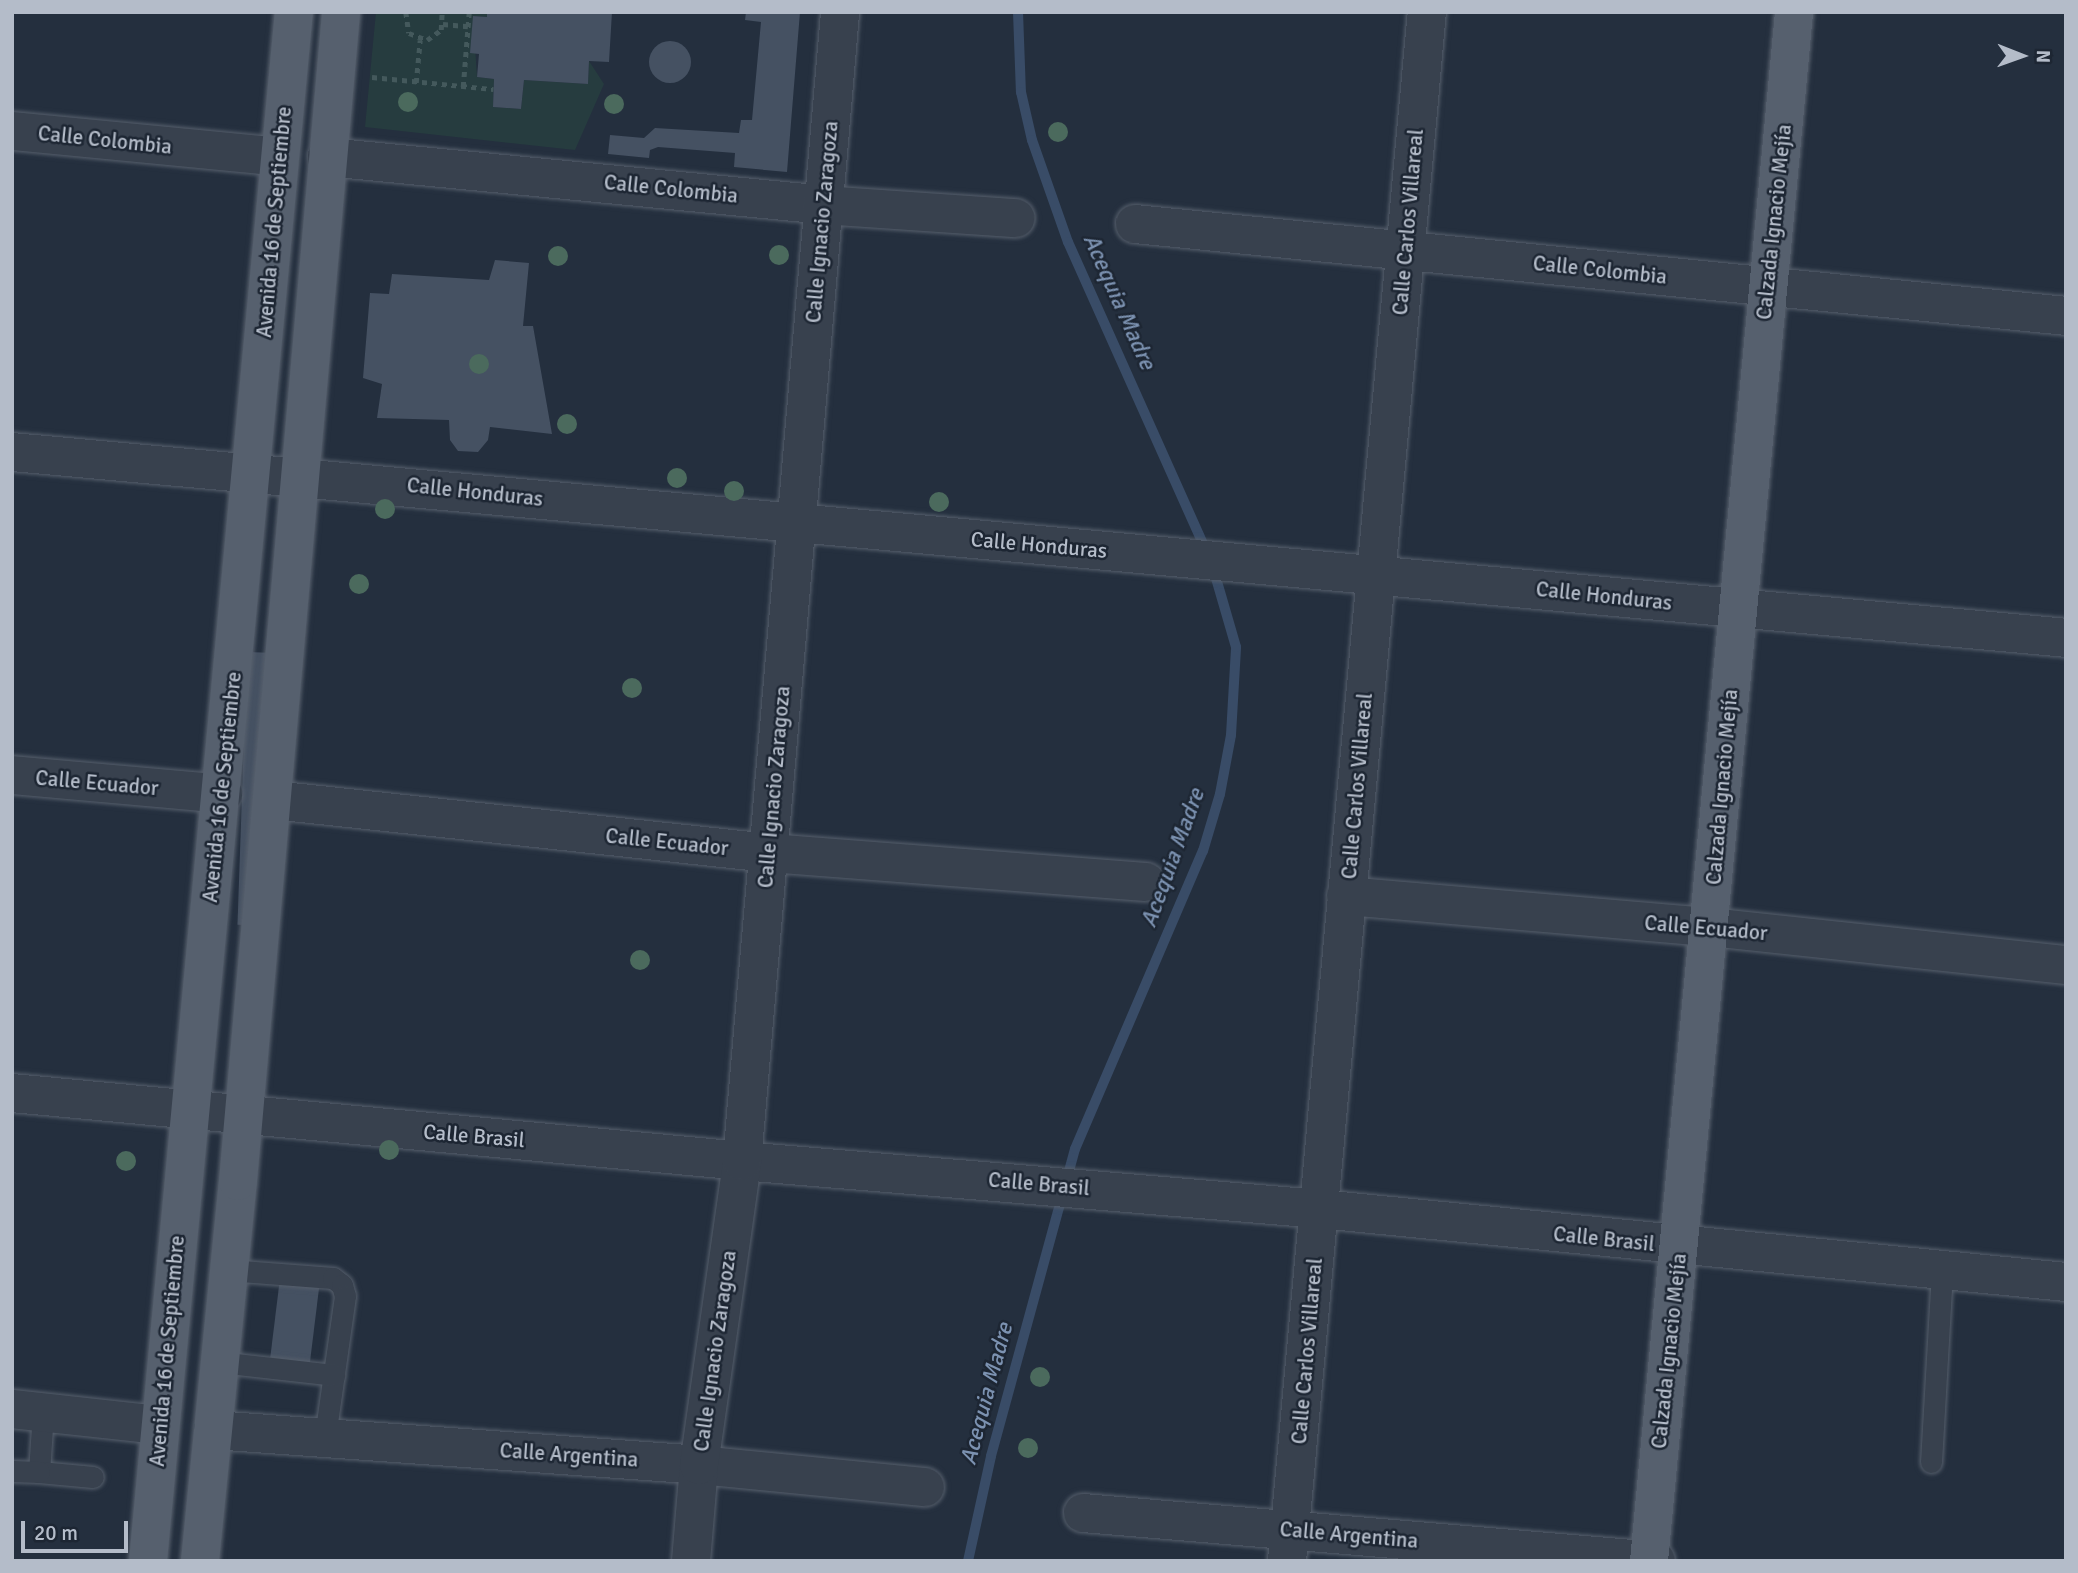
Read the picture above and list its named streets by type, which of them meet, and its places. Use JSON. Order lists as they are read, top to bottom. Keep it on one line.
{"streets":{"main road":["Avenida 16 de Septiembre","Calzada Ignacio Mejía"],"street":["Calle Colombia","Calle Ignacio Zaragoza","Calle Carlos Villareal","Calle Honduras","Calle Ecuador","Calle Brasil","Calle Argentina"]},"crossings":[["Calle Colombia","Avenida 16 de Septiembre"],["Calle Colombia","Calle Ignacio Zaragoza"],["Calle Colombia","Calle Carlos Villareal"],["Calle Colombia","Calzada Ignacio Mejía"],["Avenida 16 de Septiembre","Calle Honduras"],["Avenida 16 de Septiembre","Calle Ecuador"],["Avenida 16 de Septiembre","Calle Brasil"],["Calle Ignacio Zaragoza","Calle Honduras"],["Calle Ignacio Zaragoza","Calle Ecuador"],["Calle Ignacio Zaragoza","Calle Brasil"],["Calle Ignacio Zaragoza","Calle Argentina"],["Calle Carlos Villareal","Calle Honduras"],["Calle Carlos Villareal","Calle Ecuador"],["Calle Carlos Villareal","Calle Brasil"],["Calle Carlos Villareal","Calle Argentina"],["Calzada Ignacio Mejía","Calle Honduras"],["Calzada Ignacio Mejía","Calle Ecuador"],["Calzada Ignacio Mejía","Calle Brasil"],["Calzada Ignacio Mejía","Calle Argentina"]],"water":["Acequia Madre"],"scale_bar":"20 m","north":"right"}
